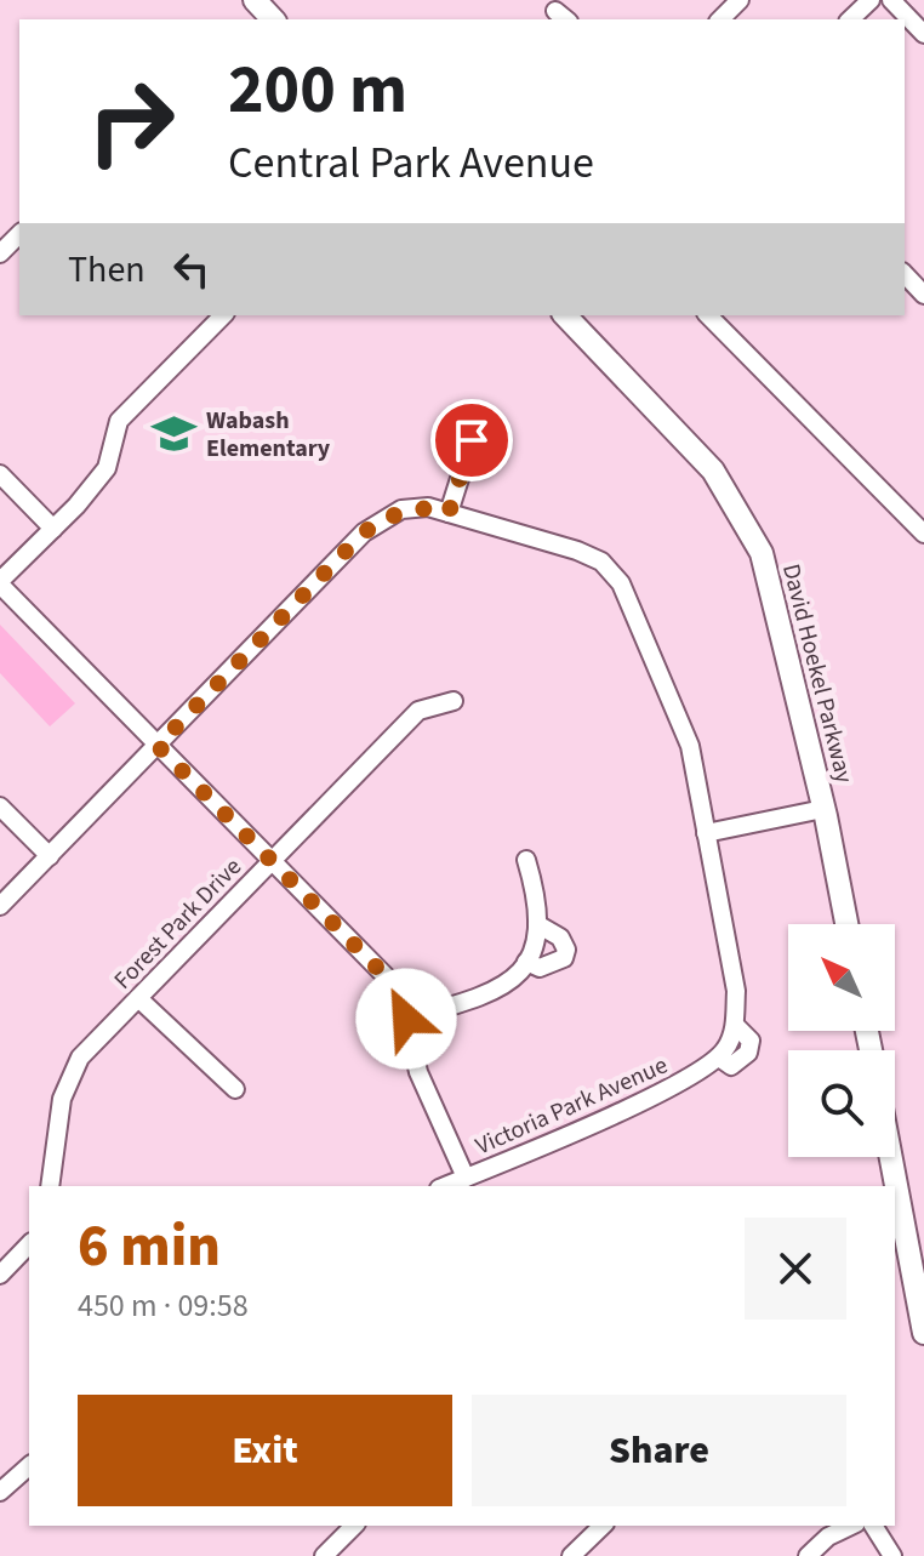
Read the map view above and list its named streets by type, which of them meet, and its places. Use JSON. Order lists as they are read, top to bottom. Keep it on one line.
{"streets":{"main road":["David Hoekel Parkway"],"street":["Forest Park Drive","Victoria Park Avenue"]},"places":{"school or university":["Wabash Elementary"]},"north":"top left","page":{"turn":["200 m","Central Park Avenue"],"then":"Then","heading":["6 min","450 m · 09:58"],"buttons":["Exit","Share"]}}
